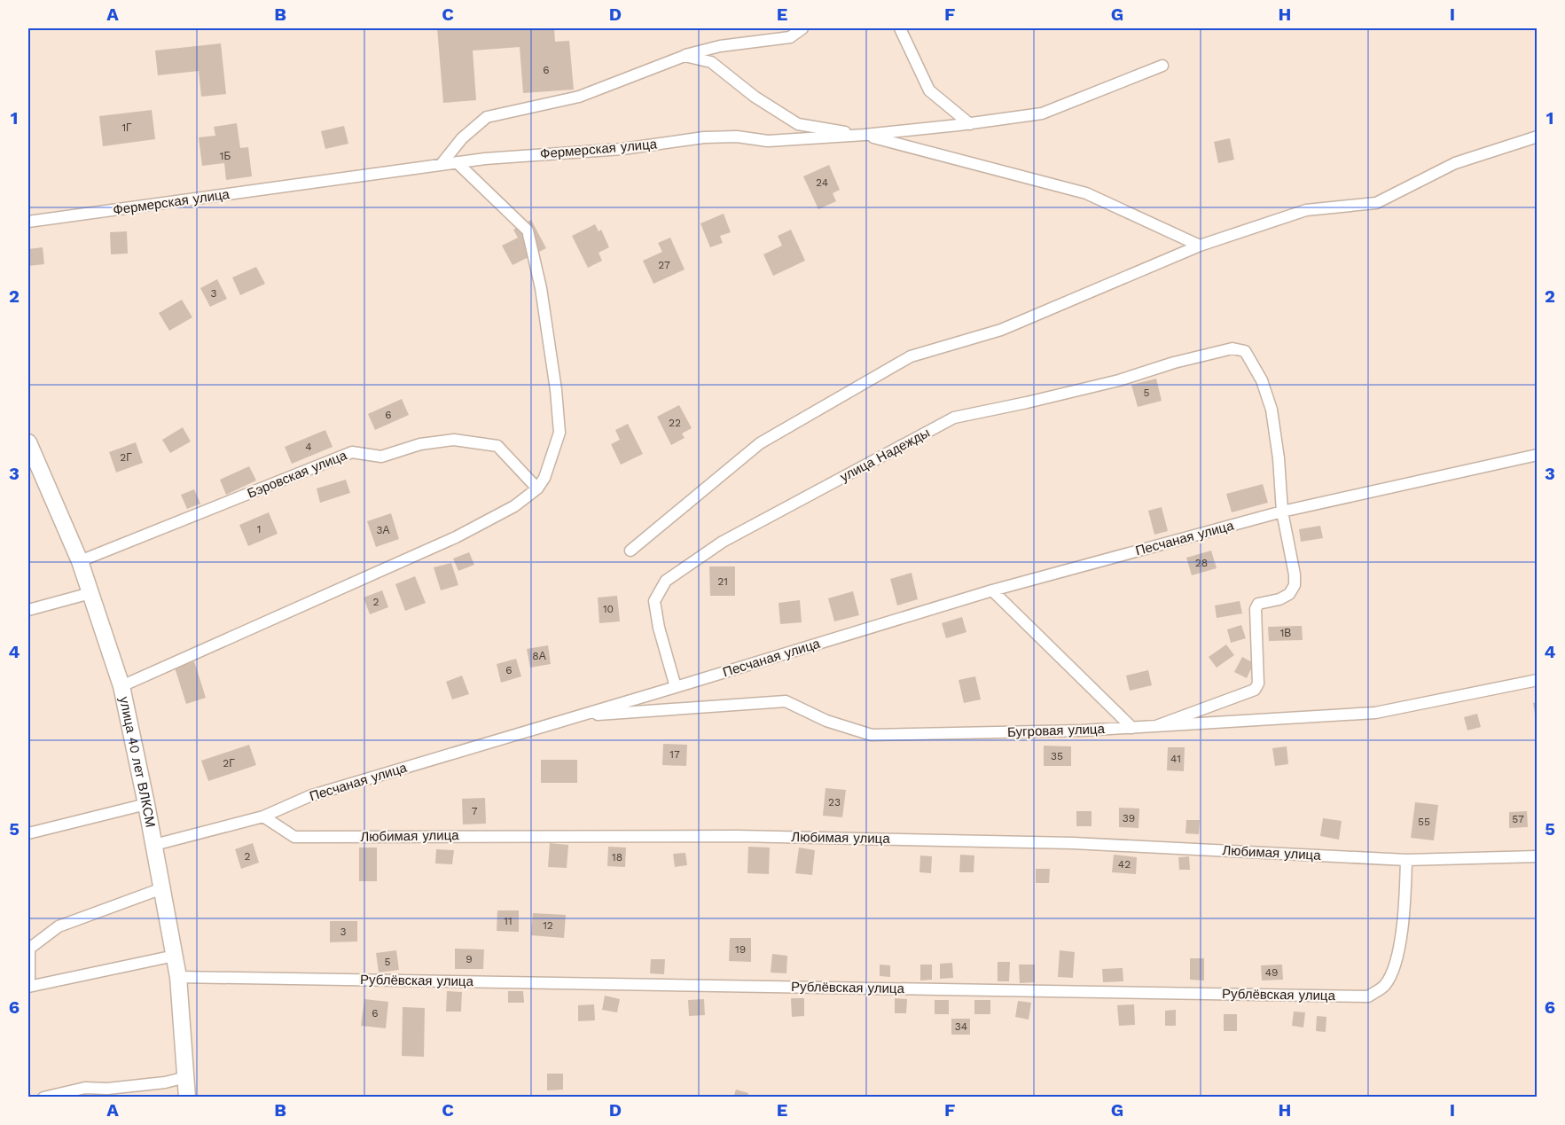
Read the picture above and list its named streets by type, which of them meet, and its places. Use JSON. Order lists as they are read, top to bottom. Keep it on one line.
{"streets":{"street":["Фермерская улица","улица Надежды","Бэровская улица","Песчаная улица","Бугровая улица","улица 40 лет ВЛКСМ","Любимая улица","Рублёвская улица"]},"crossings":[["улица Надежды","Песчаная улица"],["Бэровская улица","улица 40 лет ВЛКСМ"],["Песчаная улица","Бугровая улица"],["Песчаная улица","Любимая улица"],["улица 40 лет ВЛКСМ","Рублёвская улица"],["Любимая улица","Рублёвская улица"]],"house_numbers":["6","1Г","1Б","24","27","3","5","6","22","4","2Г","1","3А","28","21","2","10","1В","8А","6","17","35","41","2Г","23","7","39","57","55","2","18","42","11","12","3","19","9","5","49","6","34"],"grid":{"columns":["A","B","C","D","E","F","G","H","I"],"rows":["1","2","3","4","5","6"]}}
